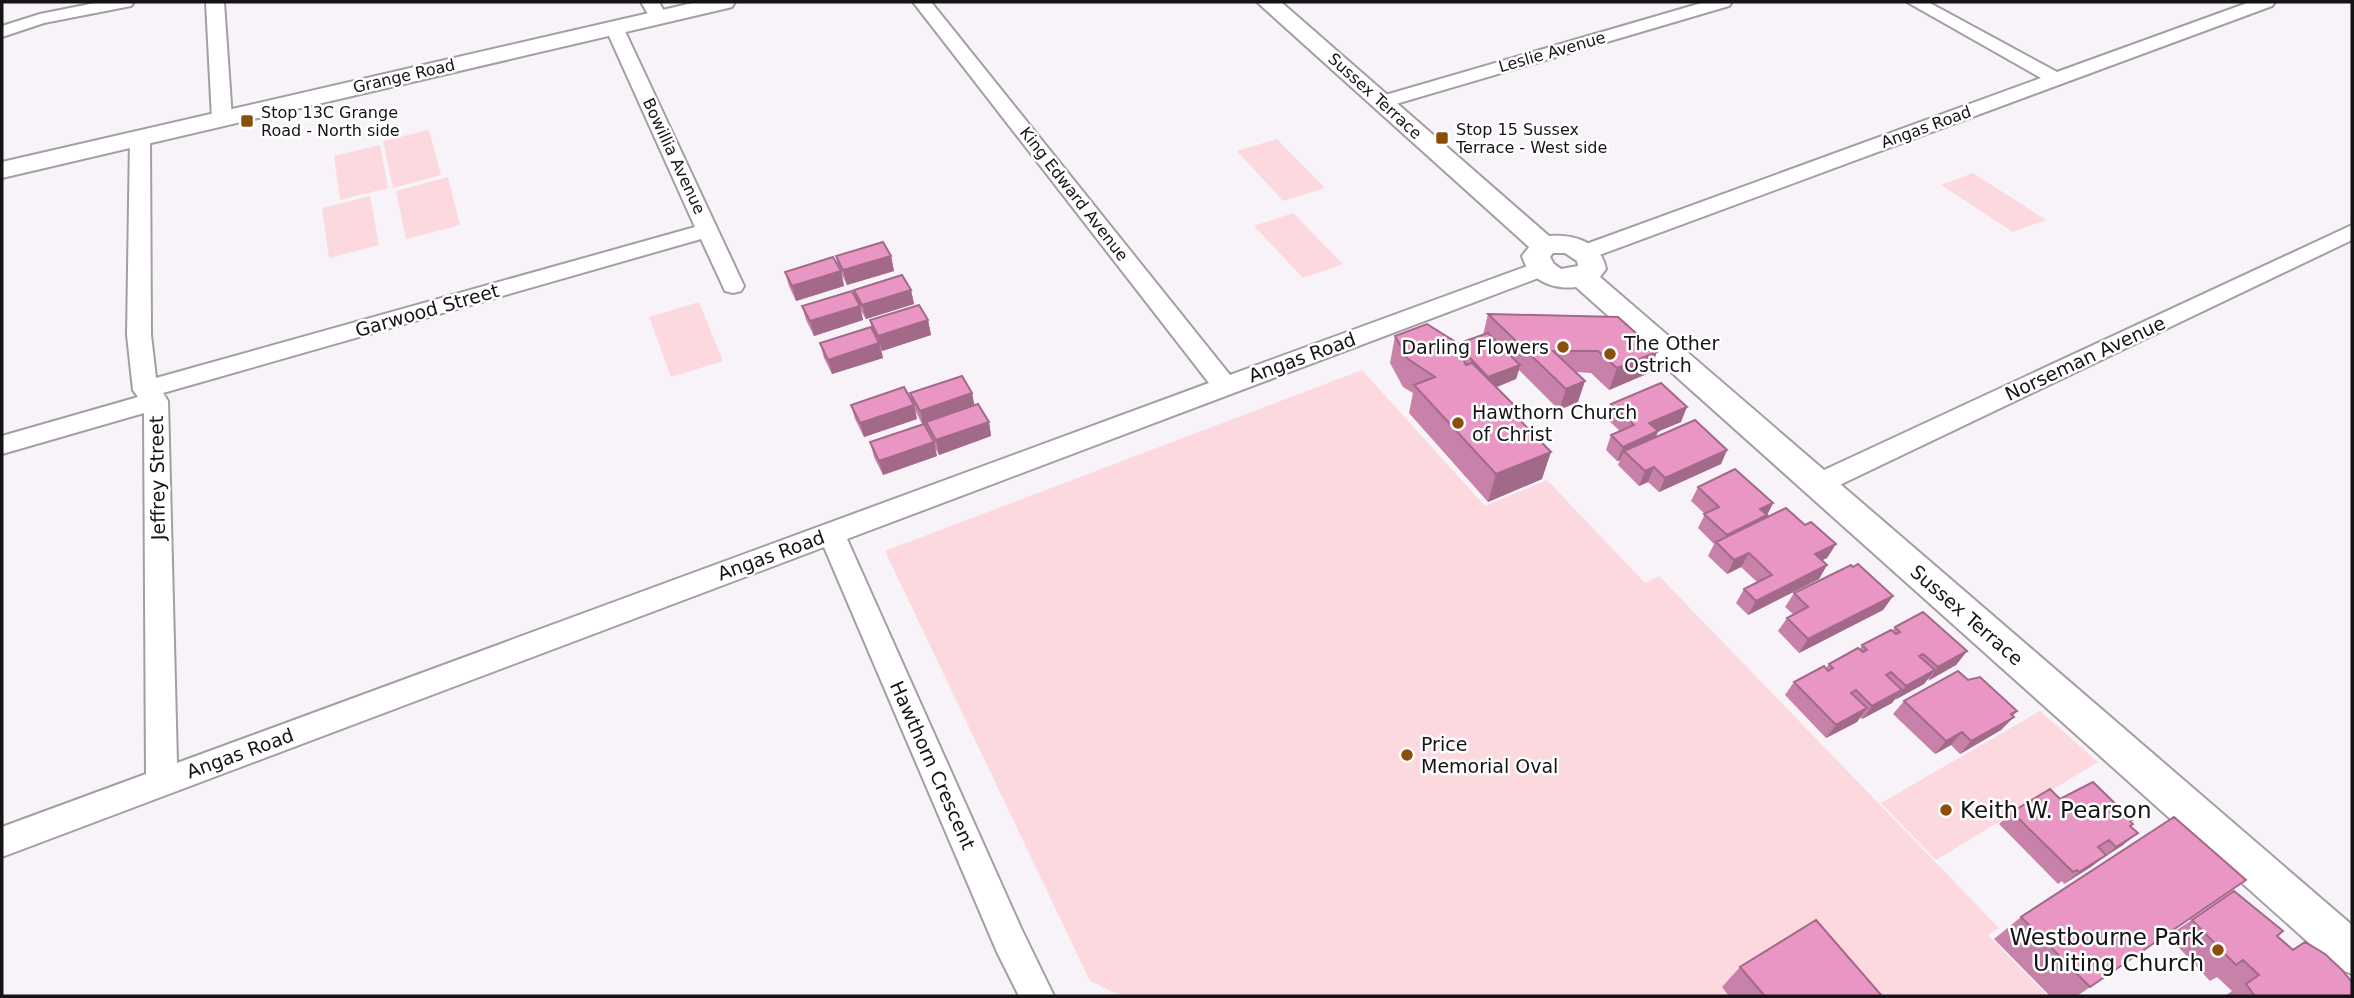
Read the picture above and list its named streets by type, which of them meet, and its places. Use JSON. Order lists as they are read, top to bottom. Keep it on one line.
{"streets":{"street":["Leslie Avenue","Grange Road","Sussex Terrace","Angas Road","Bowillia Avenue","King Edward Avenue","Garwood Street","Norseman Avenue","Jeffrey Street","Hawthorn Crescent"]},"crossings":[["Leslie Avenue","Sussex Terrace"],["Grange Road","Bowillia Avenue"],["Grange Road","Jeffrey Street"],["Sussex Terrace","Angas Road"],["Sussex Terrace","Norseman Avenue"],["Angas Road","King Edward Avenue"],["Angas Road","Jeffrey Street"],["Angas Road","Hawthorn Crescent"],["Bowillia Avenue","Garwood Street"],["Garwood Street","Jeffrey Street"]],"places":{"transit":["Stop 13C Grange Road - North side","Stop 15 Sussex Terrace - West side"],"other":["Darling Flowers","The Other Ostrich","Hawthorn Church of Christ","Price Memorial Oval","Keith W. Pearson","Westbourne Park Uniting Church"]}}
